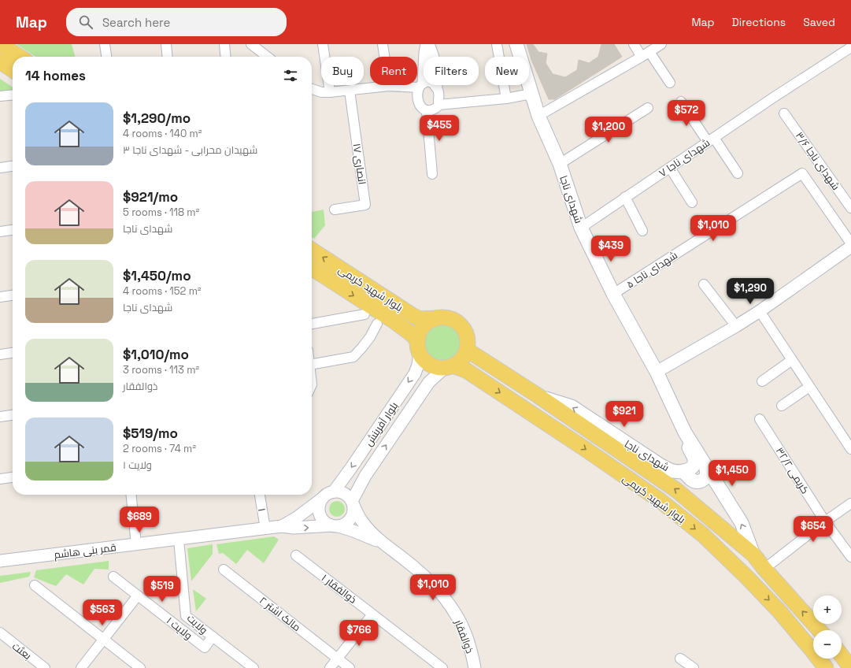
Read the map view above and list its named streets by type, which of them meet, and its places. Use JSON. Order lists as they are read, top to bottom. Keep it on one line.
{"streets":{"main road":["شهدای ناجا","بلوار شهید کریمی"],"street":["شهدای ناجا ۷","شهدای ناجا ۳/۶","انصاری ۱۷","شهدای ناجا ۵","بلوار آفرینش","کریمی ۳۲/۲","۱","قمر بنی هاشم","ذوالفقار ۱","مالک اشتر ۲","ولایت","ولایت ۱","ذوالفقار","بعثت"]},"crossings":[["شهدای ناجا ۷","شهدای ناجا"],["شهدای ناجا","شهدای ناجا ۵"],["شهدای ناجا","بلوار شهید کریمی"],["بلوار شهید کریمی","بلوار آفرینش"],["۱","قمر بنی هاشم"],["قمر بنی هاشم","ولایت"],["ولایت","ولایت ۱"]],"page":{"header":"Map","search":"Search here","nav":["Map","Directions","Saved"],"chip":["Buy","Rent","Filters","New"],"heading":"14 homes","list":[{"name":"$1,290/mo","note":"4 rooms · 140 m² · شهیدان محرابی - شهدای ناجا ۳"},{"name":"$921/mo","note":"5 rooms · 118 m² · شهدای ناجا"},{"name":"$1,450/mo","note":"4 rooms · 152 m² · شهدای ناجا"},{"name":"$1,010/mo","note":"3 rooms · 113 m² · ذوالفقار"},{"name":"$519/mo","note":"2 rooms · 74 m² · ولایت ۱"}],"price":["$572","$455","$1,200","$1,010","$439","$1,290","$921","$1,450","$689","$654","$1,010","$519","$563","$766"],"map_buttons":["+","−"]}}
